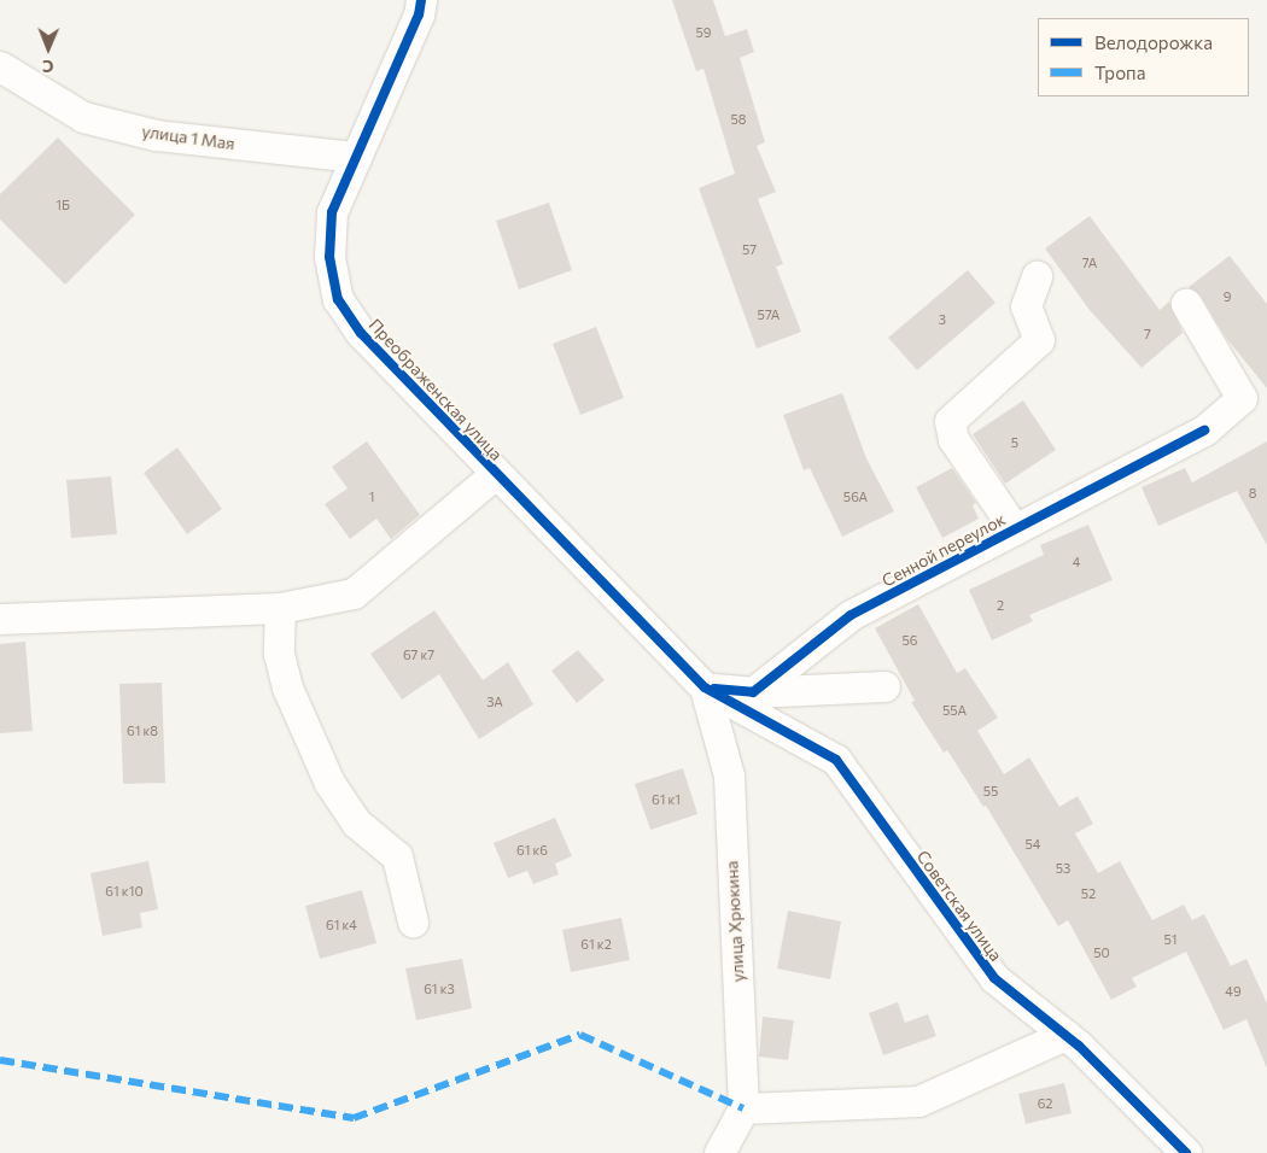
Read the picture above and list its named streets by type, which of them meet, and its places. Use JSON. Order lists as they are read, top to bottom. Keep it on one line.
{"streets":{"street":["улица 1 Мая","Преображенская улица","Сенной переулок","Советская улица","улица Хрюкина"]},"crossings":[["улица 1 Мая","Преображенская улица"],["Преображенская улица","Советская улица"],["Преображенская улица","улица Хрюкина"],["Советская улица","улица Хрюкина"]],"house_numbers":["59","58","1Б","57","7А","9","57А","3","7","5","8","1","56А","4","2","56","67 к7","3А","55А","61 к8","55","61 к1","54","61 к6","53","61 к10","52","61 к4","51","61 к2","50","61 к3","49","62"],"legend":["Велодорожка","Тропа"],"north":"bottom"}
